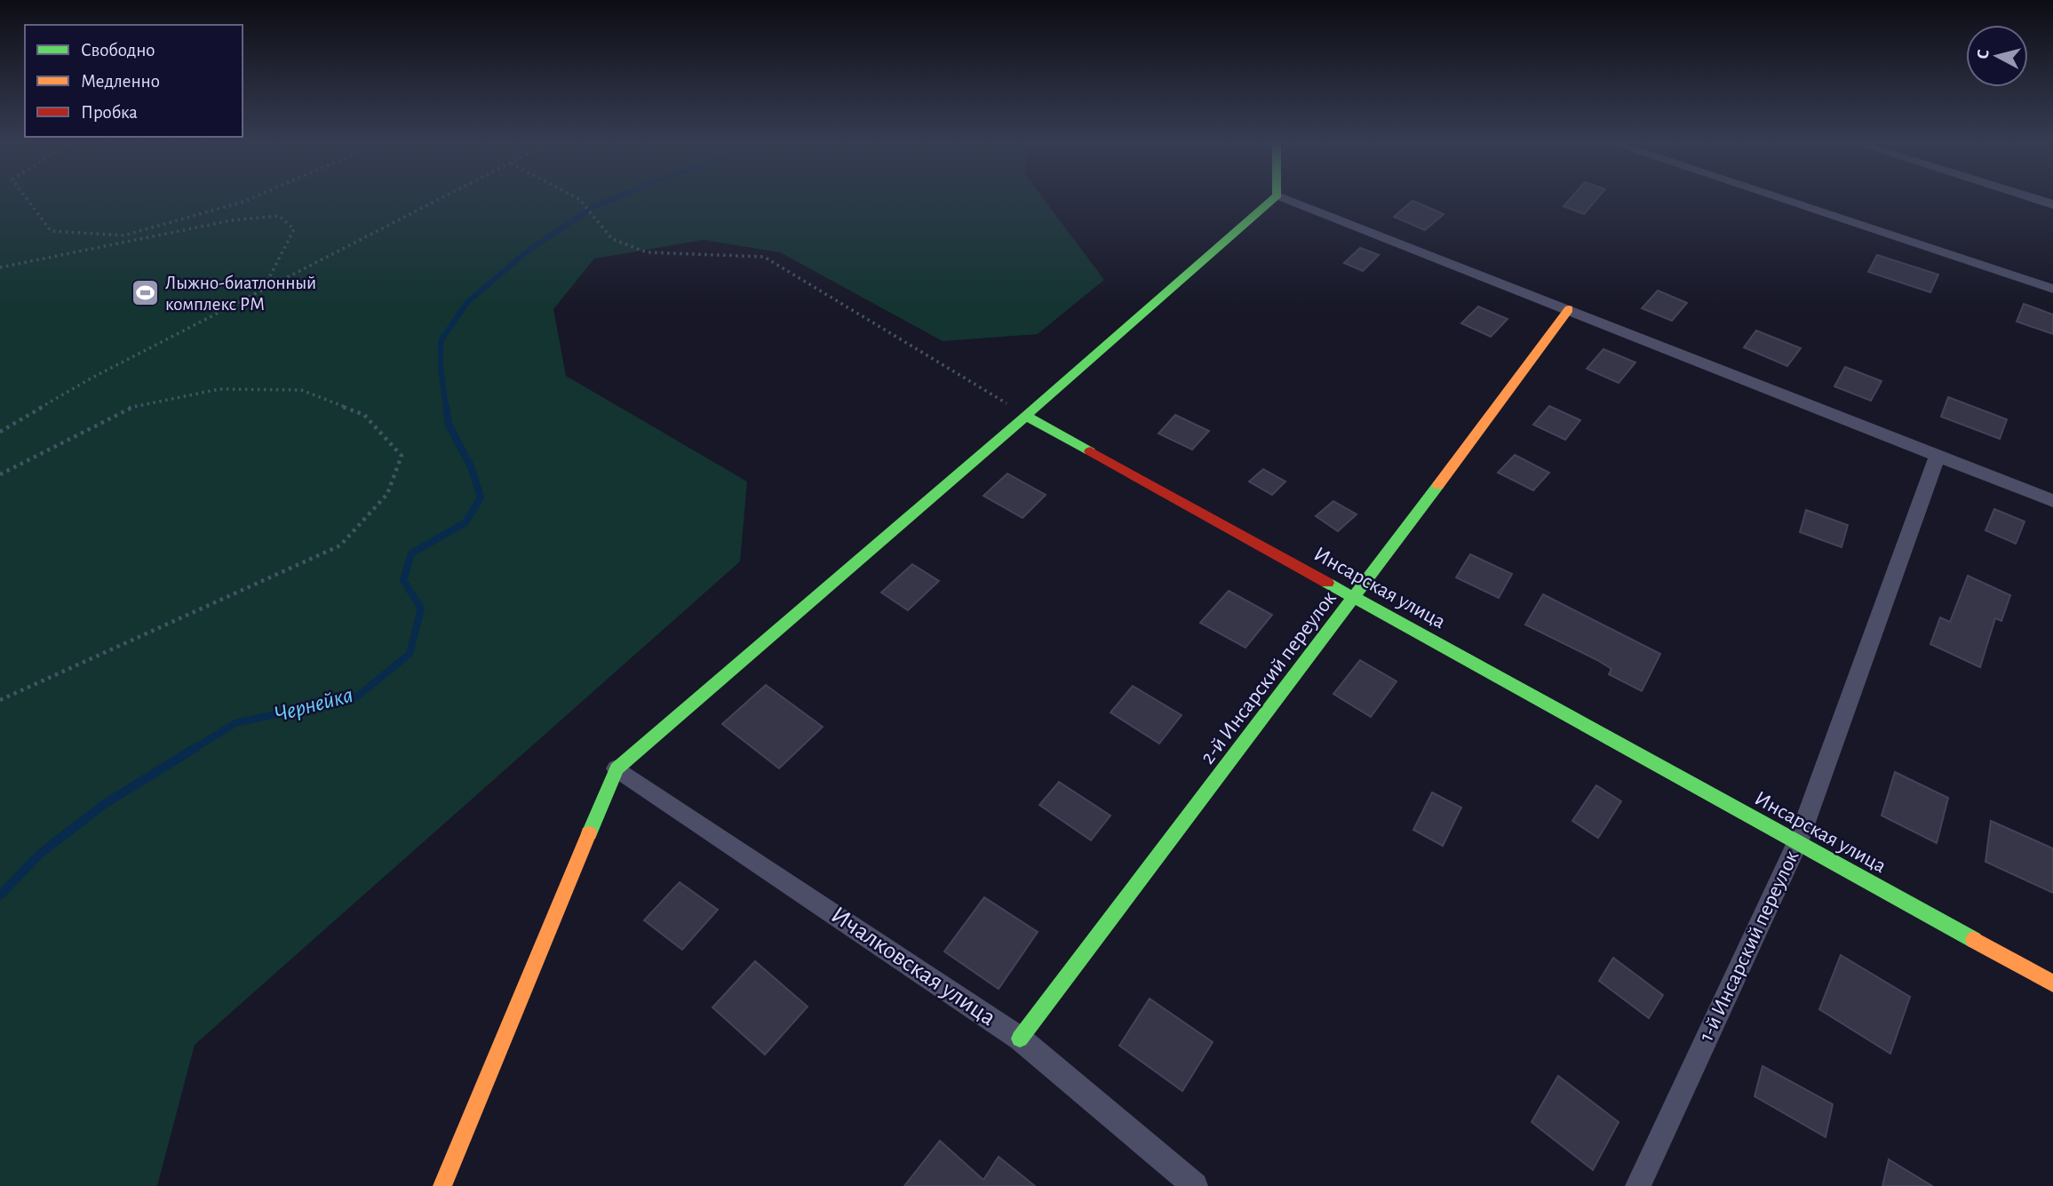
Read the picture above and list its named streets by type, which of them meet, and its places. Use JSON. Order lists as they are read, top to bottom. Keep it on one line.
{"streets":{"street":["Инсарская улица","2-й Инсарский переулок","1-й Инсарский переулок","Ичалковская улица"]},"crossings":[["Инсарская улица","2-й Инсарский переулок"],["Инсарская улица","1-й Инсарский переулок"],["2-й Инсарский переулок","Ичалковская улица"]],"water":["Чернейка"],"places":{"sports":["Лыжно-биатлонный комплекс РМ"]},"legend":["Свободно","Медленно","Пробка"],"north":"left"}
